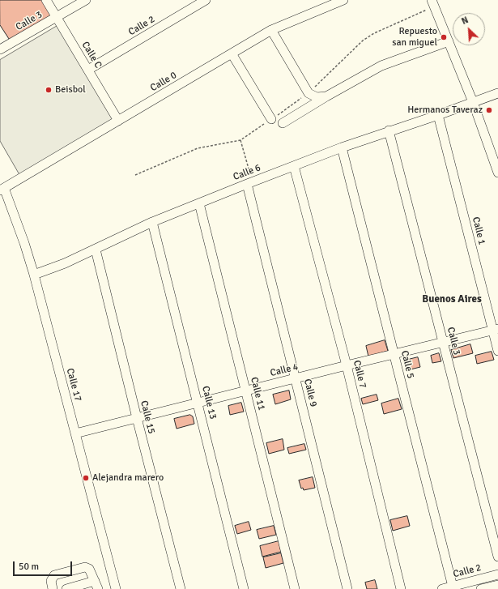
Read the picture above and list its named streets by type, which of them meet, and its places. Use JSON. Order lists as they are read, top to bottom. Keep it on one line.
{"streets":{"street":["Calle 3","Calle 2","Calle C","Calle 0","Calle 6","Calle 1","Calle 5","Calle 4","Calle 7","Calle 17","Calle 9","Calle 11","Calle 13","Calle 15"]},"crossings":[["Calle 3","Calle C"],["Calle 3","Calle 6"],["Calle 3","Calle 4"],["Calle 2","Calle C"],["Calle 2","Calle 5"],["Calle C","Calle 0"],["Calle 0","Calle 17"],["Calle 6","Calle 1"],["Calle 6","Calle 5"],["Calle 6","Calle 7"],["Calle 6","Calle 17"],["Calle 6","Calle 9"],["Calle 6","Calle 11"],["Calle 6","Calle 13"],["Calle 6","Calle 15"],["Calle 1","Calle 4"],["Calle 5","Calle 4"],["Calle 4","Calle 7"],["Calle 4","Calle 17"],["Calle 4","Calle 9"],["Calle 4","Calle 11"],["Calle 4","Calle 13"],["Calle 4","Calle 15"]],"districts":["Buenos Aires"],"places":["Repuesto san miguel","Beisbol","Hermanos Taveraz","Alejandra marero"],"scale_bar":"50 m","north":"top left"}
